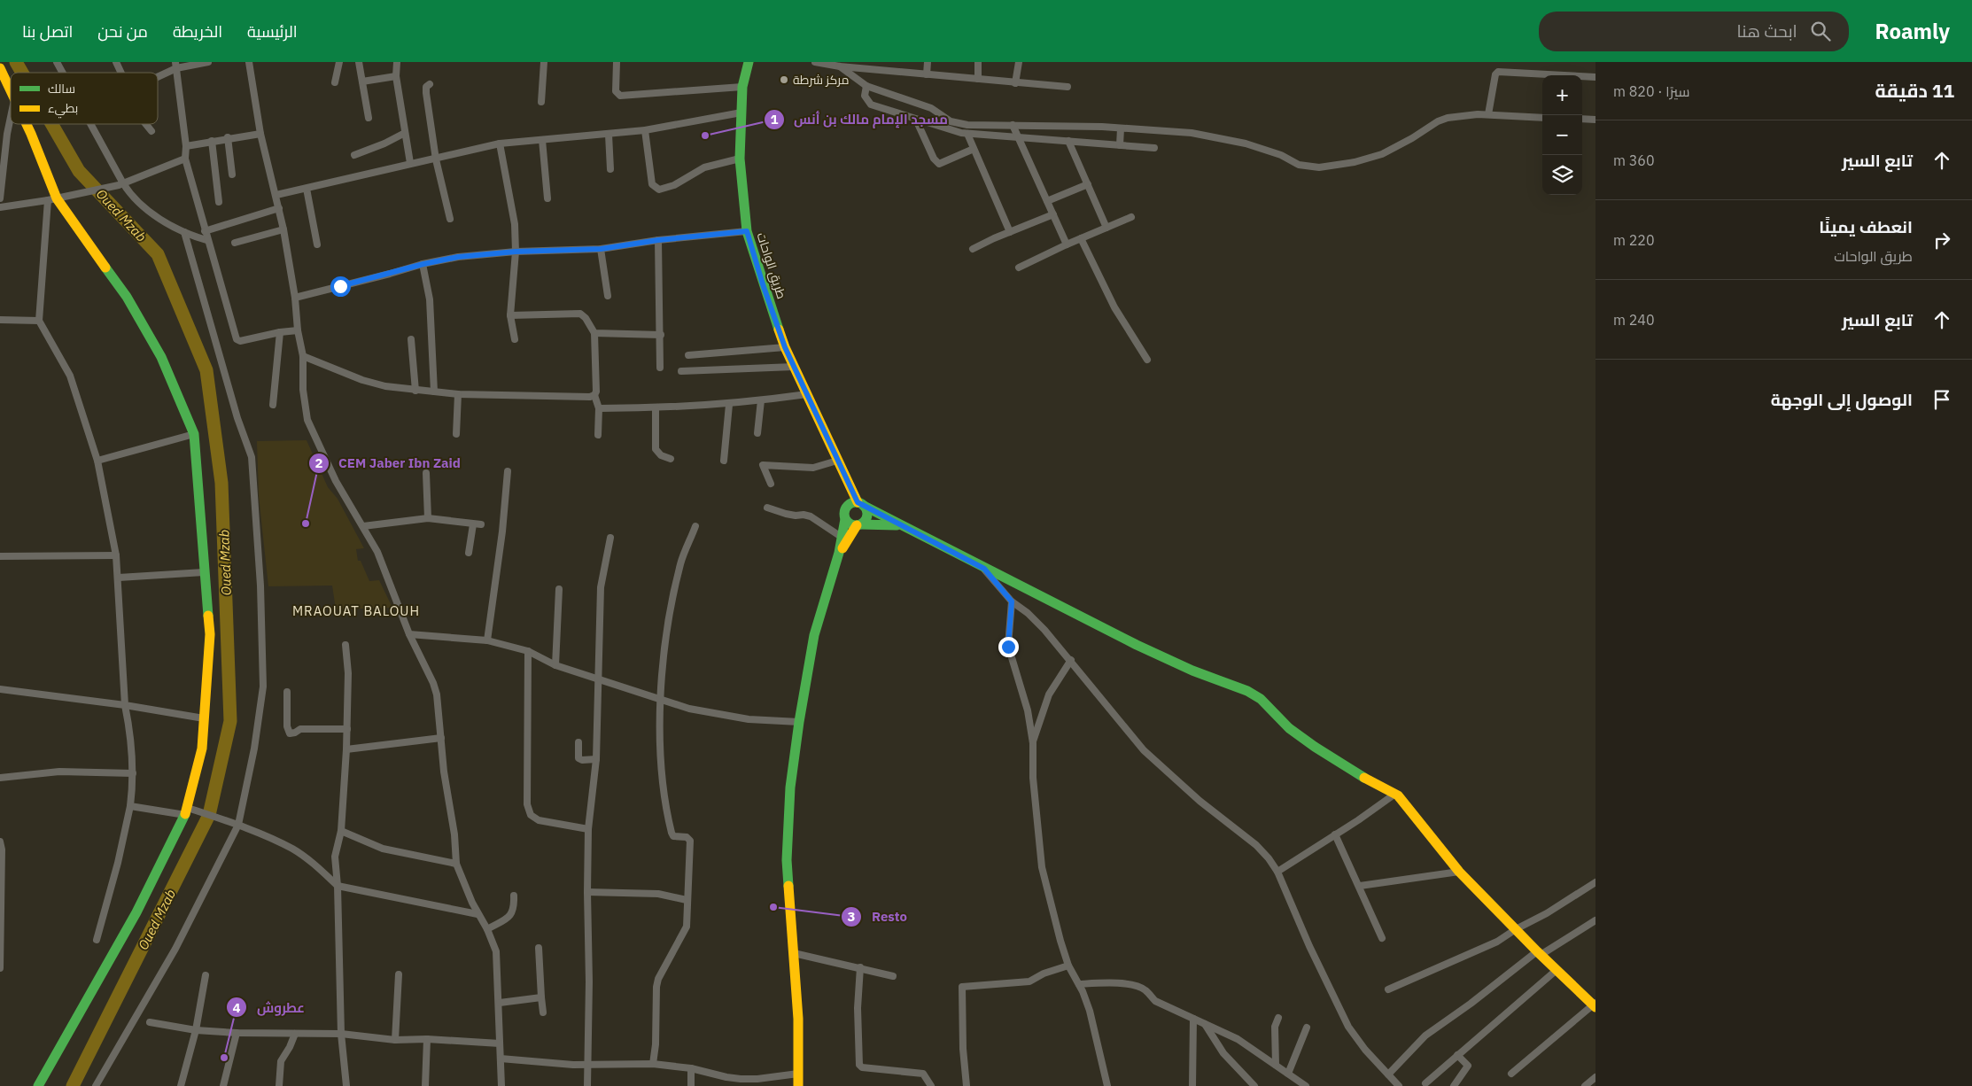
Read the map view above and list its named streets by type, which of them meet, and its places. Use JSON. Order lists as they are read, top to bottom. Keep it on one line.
{"streets":{"street":["طريق الواحات"]},"districts":["MRAOUAT BALOUH"],"water":["Oued Mzab"],"places":["مركز شرطة","مسجد الإمام مالك بن أنس","CEM Jaber Ibn Zaid","Resto","عطروش"],"legend":["سالك","بطيء"],"page":{"header":"Roamly","search":"ابحث هنا","nav":["الرئيسية","الخريطة","من نحن","اتصل بنا"],"heading":["11 دقيقة","سيرًا · 820 m"],"map_buttons":["+","−"],"list":[["تابع السير","360 m"],["انعطف يمينًا","طريق الواحات","220 m"],["تابع السير","240 m"],"الوصول إلى الوجهة"]}}
